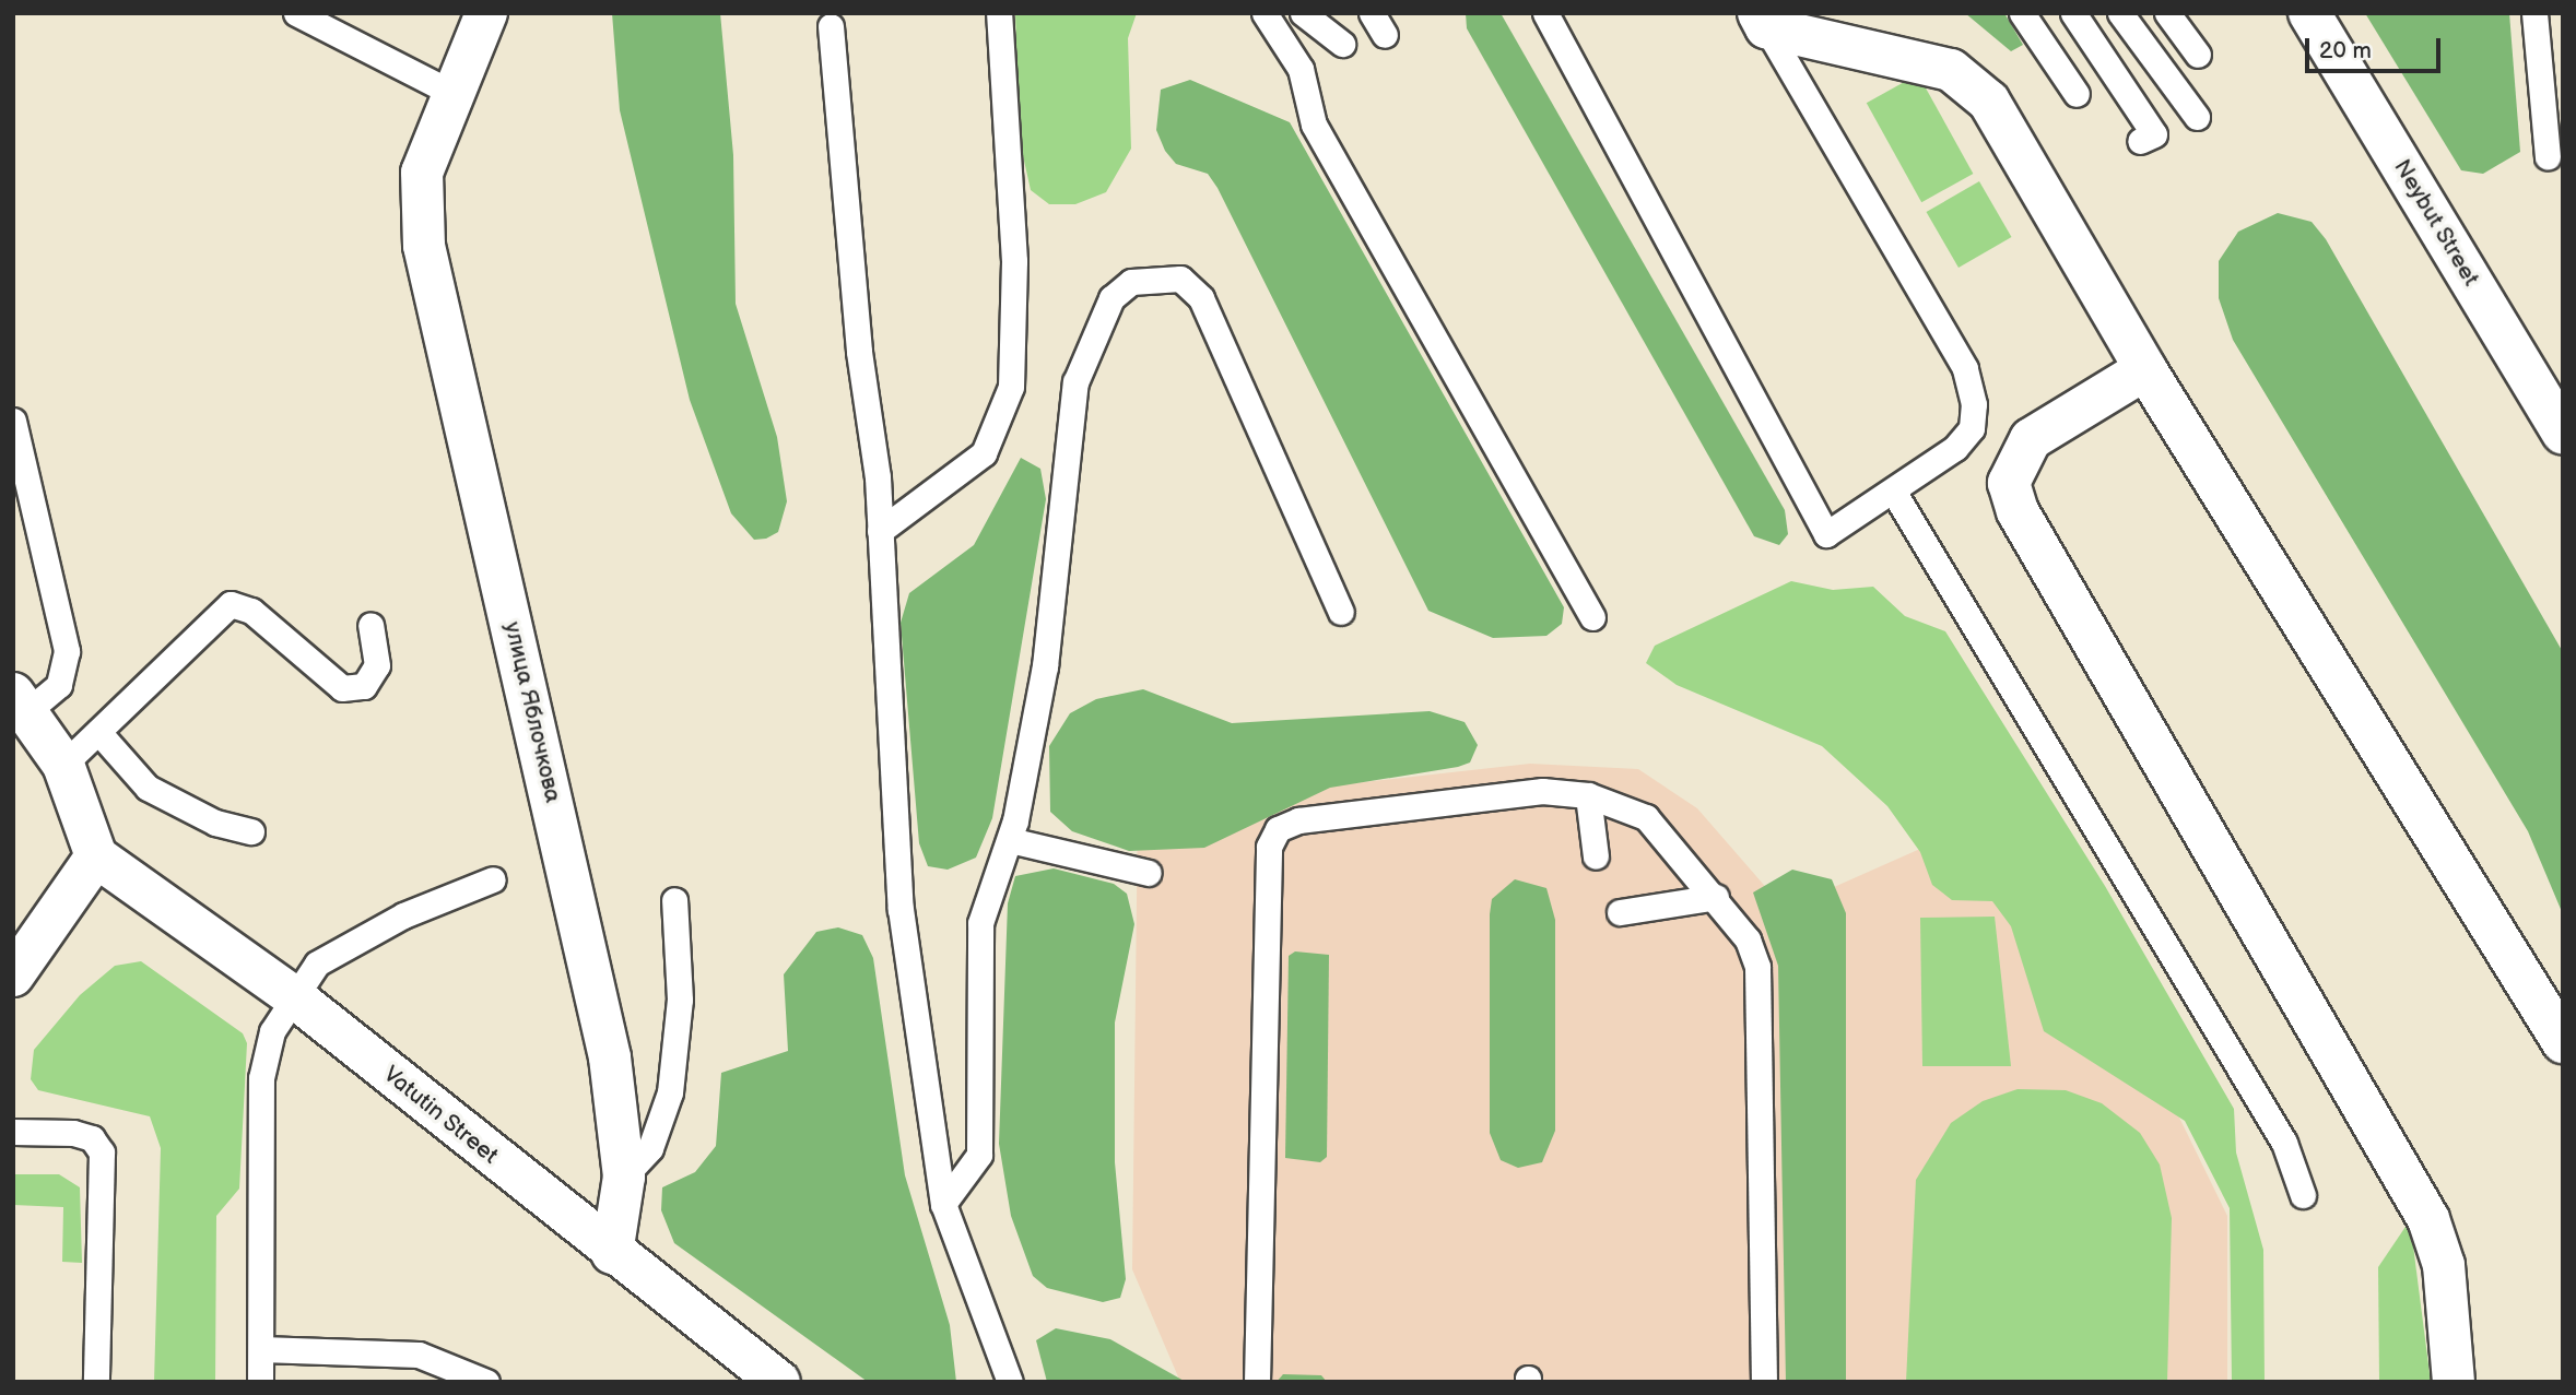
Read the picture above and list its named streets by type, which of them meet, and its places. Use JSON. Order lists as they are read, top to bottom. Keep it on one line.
{"streets":{"street":["Neybut Street","улица Яблочкова","Vatutin Street"]},"crossings":[["улица Яблочкова","Vatutin Street"]],"scale_bar":"20 m"}
